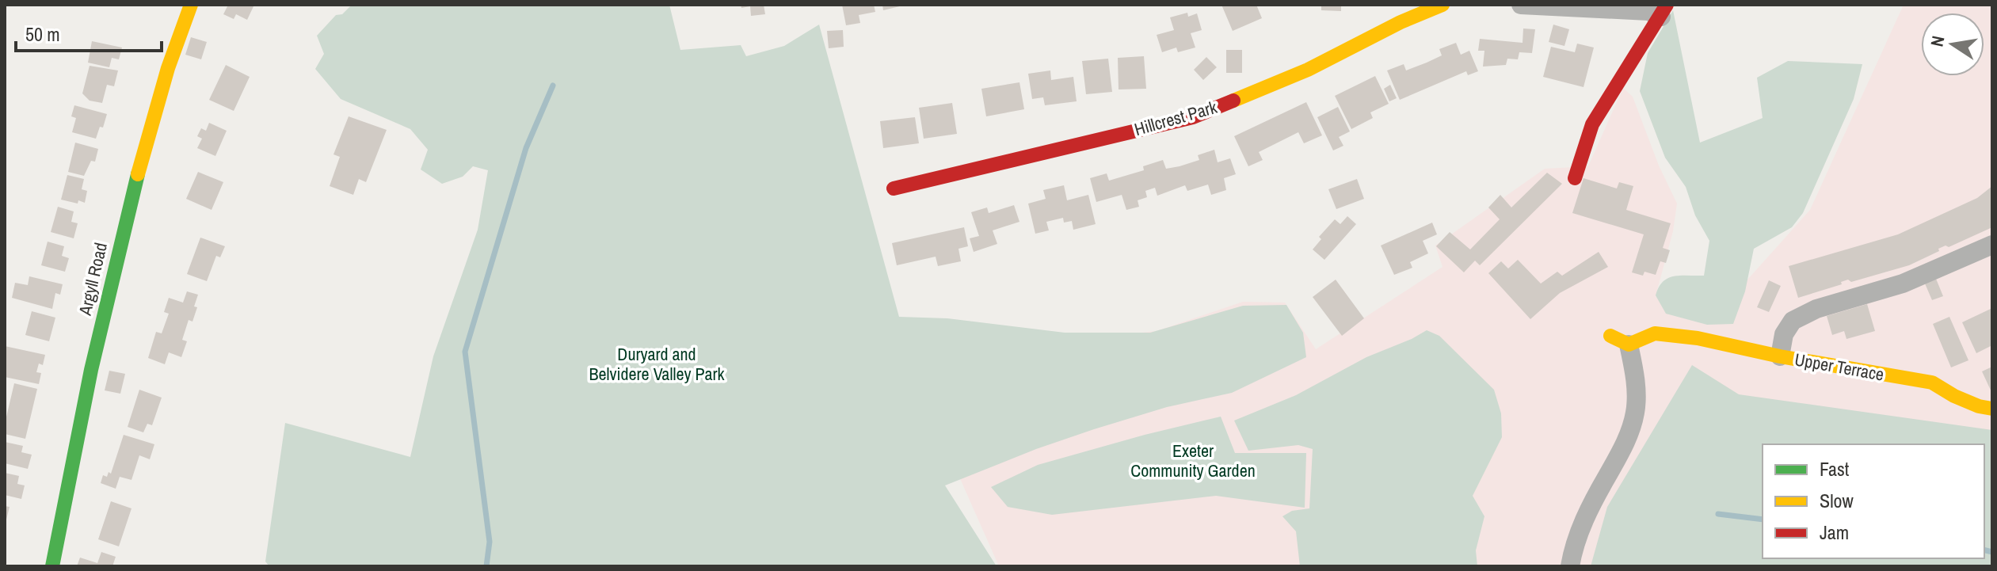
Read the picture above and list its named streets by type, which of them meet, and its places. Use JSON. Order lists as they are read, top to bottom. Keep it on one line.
{"streets":{"street":["Hillcrest Park","Argyll Road","Upper Terrace"]},"parks":["Duryard and Belvidere Valley Park","Exeter Community Garden"],"legend":["Fast","Slow","Jam"],"scale_bar":"50 m","north":"left"}
